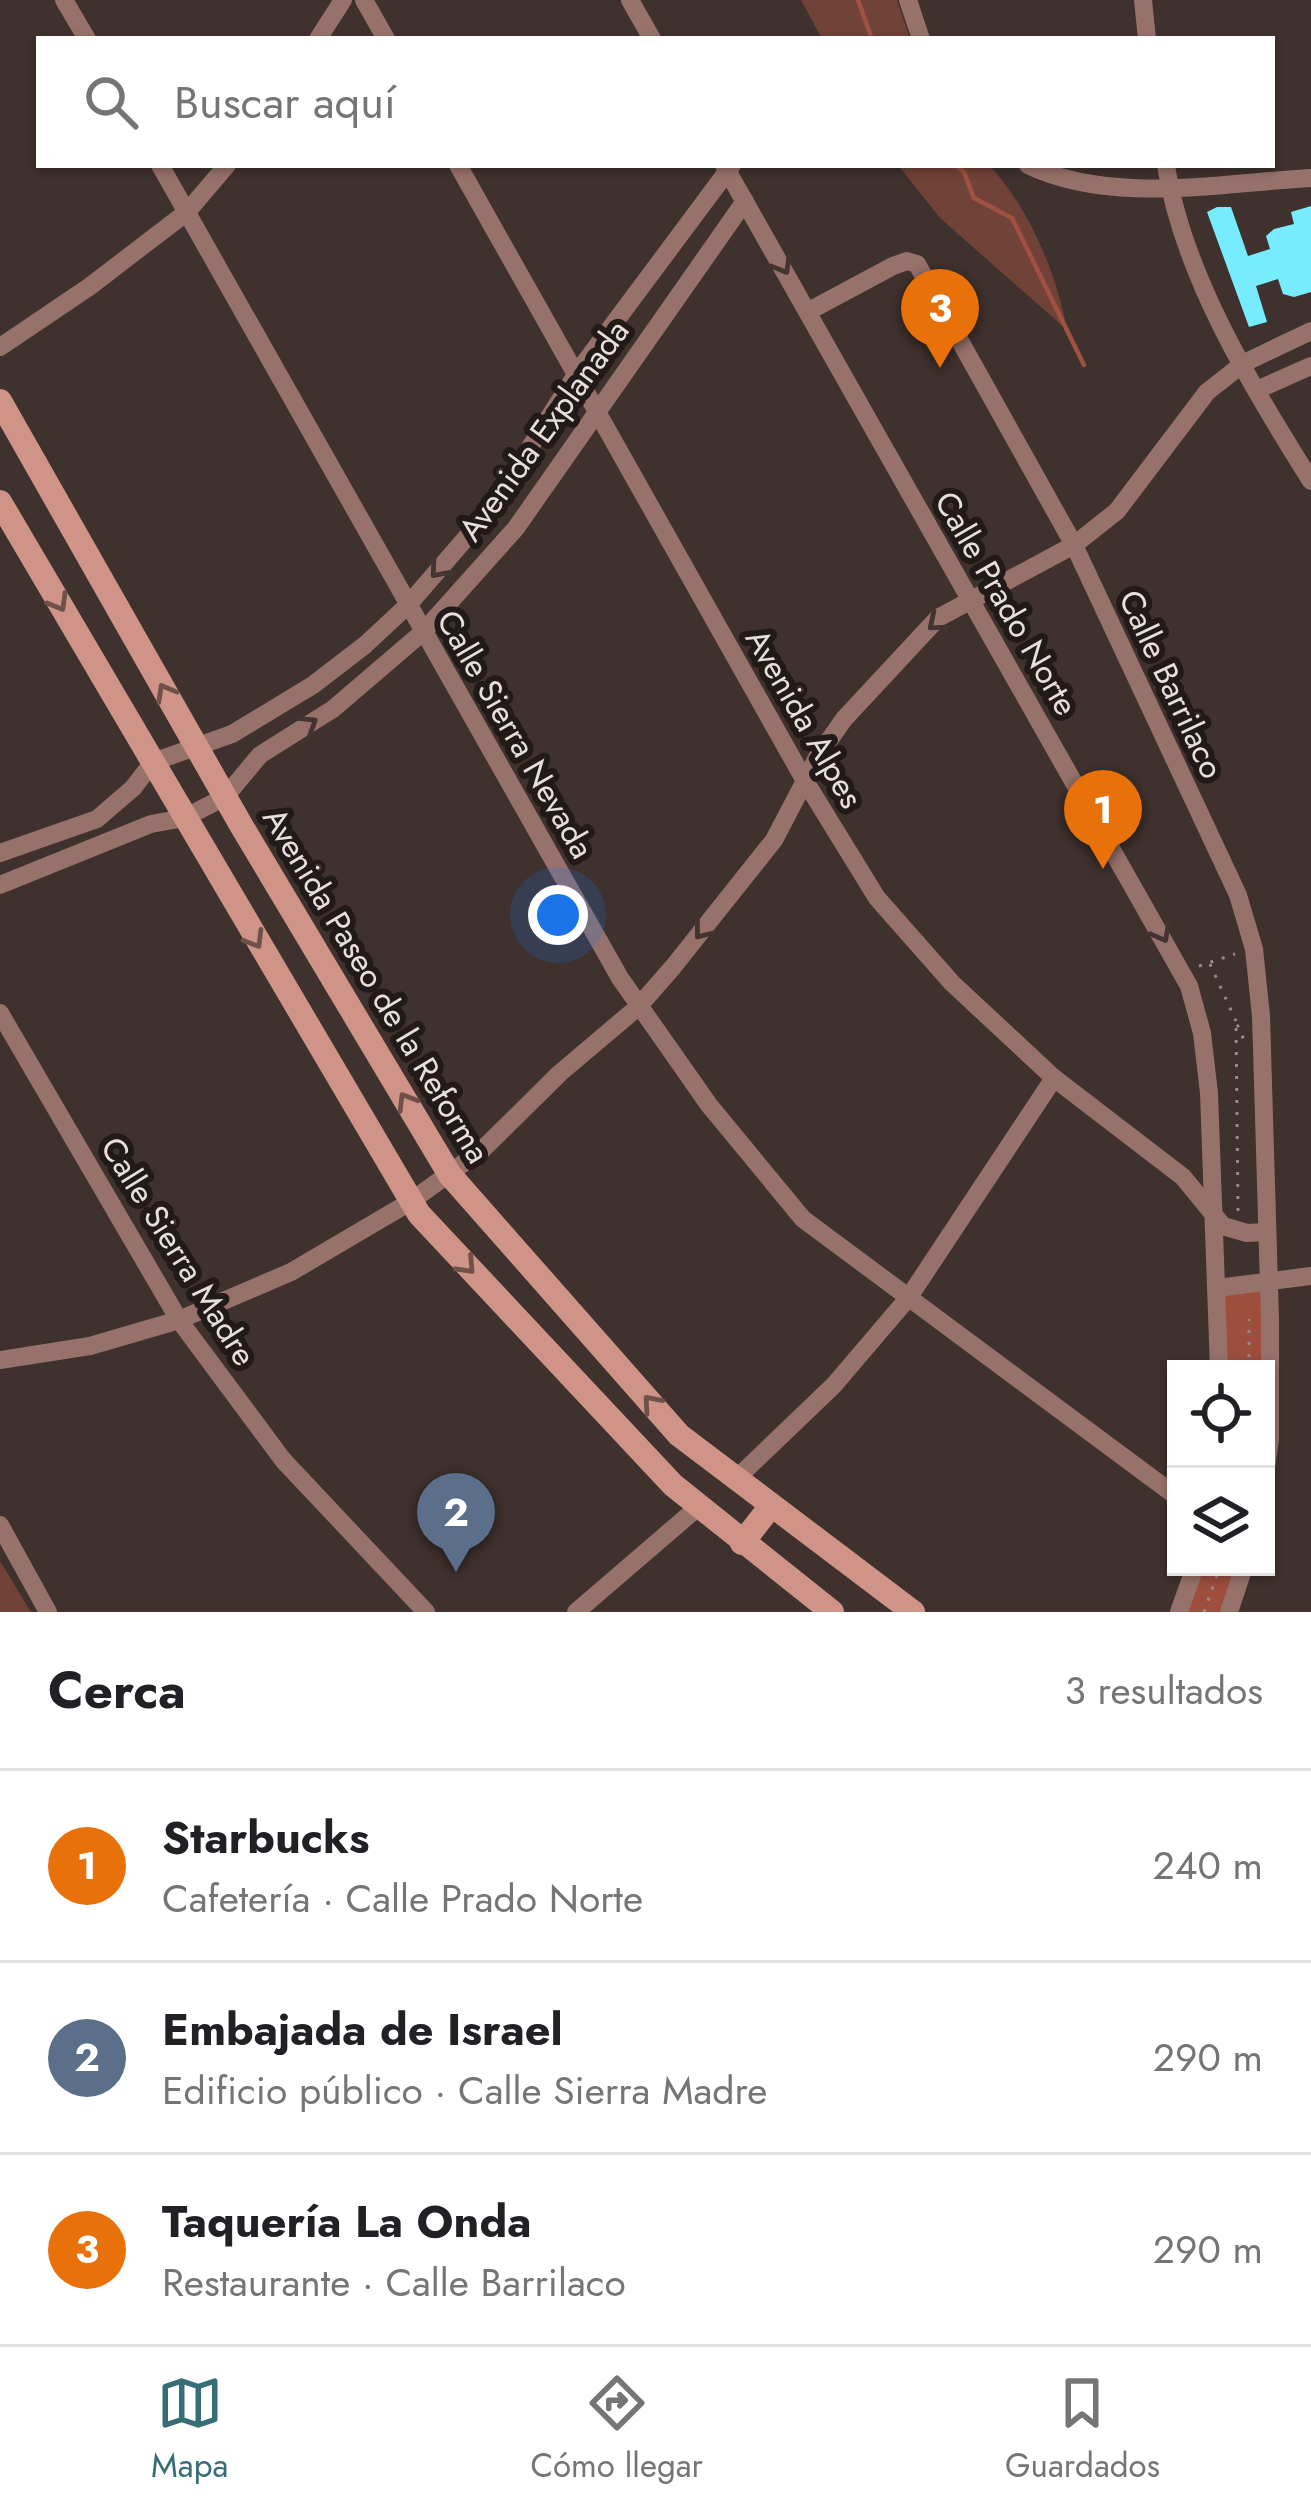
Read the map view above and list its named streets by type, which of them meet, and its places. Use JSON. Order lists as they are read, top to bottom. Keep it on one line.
{"streets":{"main road":["Avenida Paseo de la Reforma"],"street":["Avenida Explanada","Calle Prado Norte","Calle Barrilaco","Avenida Alpes","Calle Sierra Nevada","Calle Sierra Madre"]},"crossings":[["Avenida Explanada","Calle Prado Norte"],["Avenida Explanada","Avenida Alpes"],["Avenida Explanada","Calle Sierra Nevada"],["Avenida Explanada","Avenida Paseo de la Reforma"],["Calle Prado Norte","Calle Barrilaco"],["Calle Prado Norte","Avenida Alpes"]],"one_way":["Calle Prado Norte"],"page":{"search":"Buscar aquí","pins":["3","1","2"],"heading":["Cerca","3 resultados"],"list":[{"mark":"1","name":"Starbucks","note":"Cafetería · Calle Prado Norte","value":"240 m"},{"mark":"2","name":"Embajada de Israel","note":"Edificio público · Calle Sierra Madre","value":"290 m"},{"mark":"3","name":"Taquería La Onda","note":"Restaurante · Calle Barrilaco","value":"290 m"}],"nav":["Mapa","Cómo llegar","Guardados"]}}
